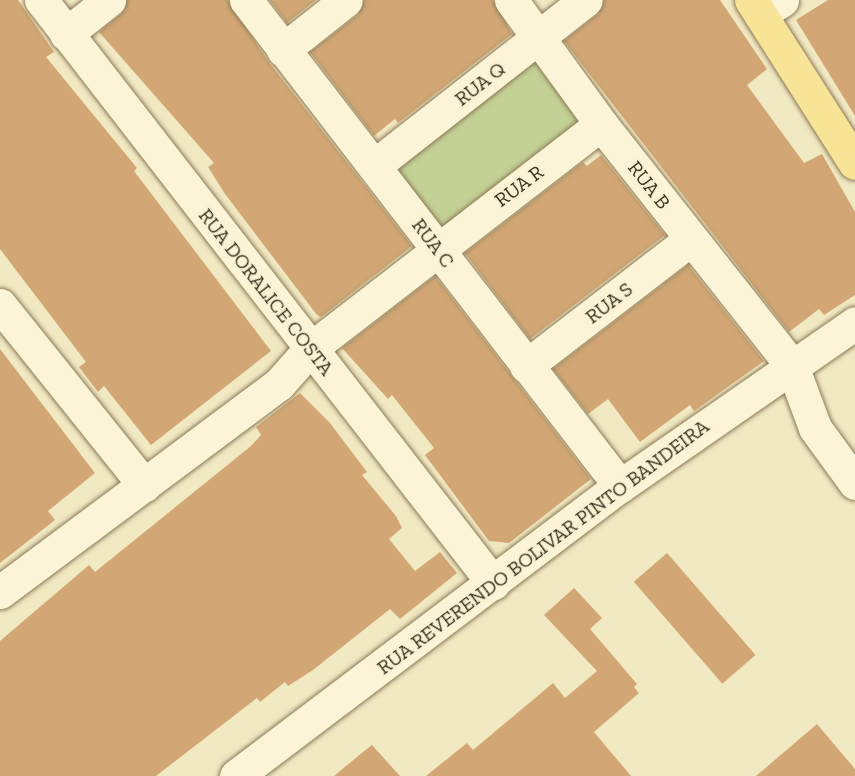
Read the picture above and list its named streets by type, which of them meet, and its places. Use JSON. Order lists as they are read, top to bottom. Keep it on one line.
{"streets":{"street":["RUA Q","RUA B","RUA R","RUA C","RUA DORALICE COSTA","RUA S","RUA REVERENDO BOLIVAR PINTO BANDEIRA"]},"crossings":[["RUA Q","RUA B"],["RUA Q","RUA C"],["RUA B","RUA R"],["RUA B","RUA S"],["RUA B","RUA REVERENDO BOLIVAR PINTO BANDEIRA"],["RUA R","RUA C"],["RUA R","RUA DORALICE COSTA"],["RUA C","RUA S"],["RUA C","RUA REVERENDO BOLIVAR PINTO BANDEIRA"],["RUA DORALICE COSTA","RUA REVERENDO BOLIVAR PINTO BANDEIRA"]]}
